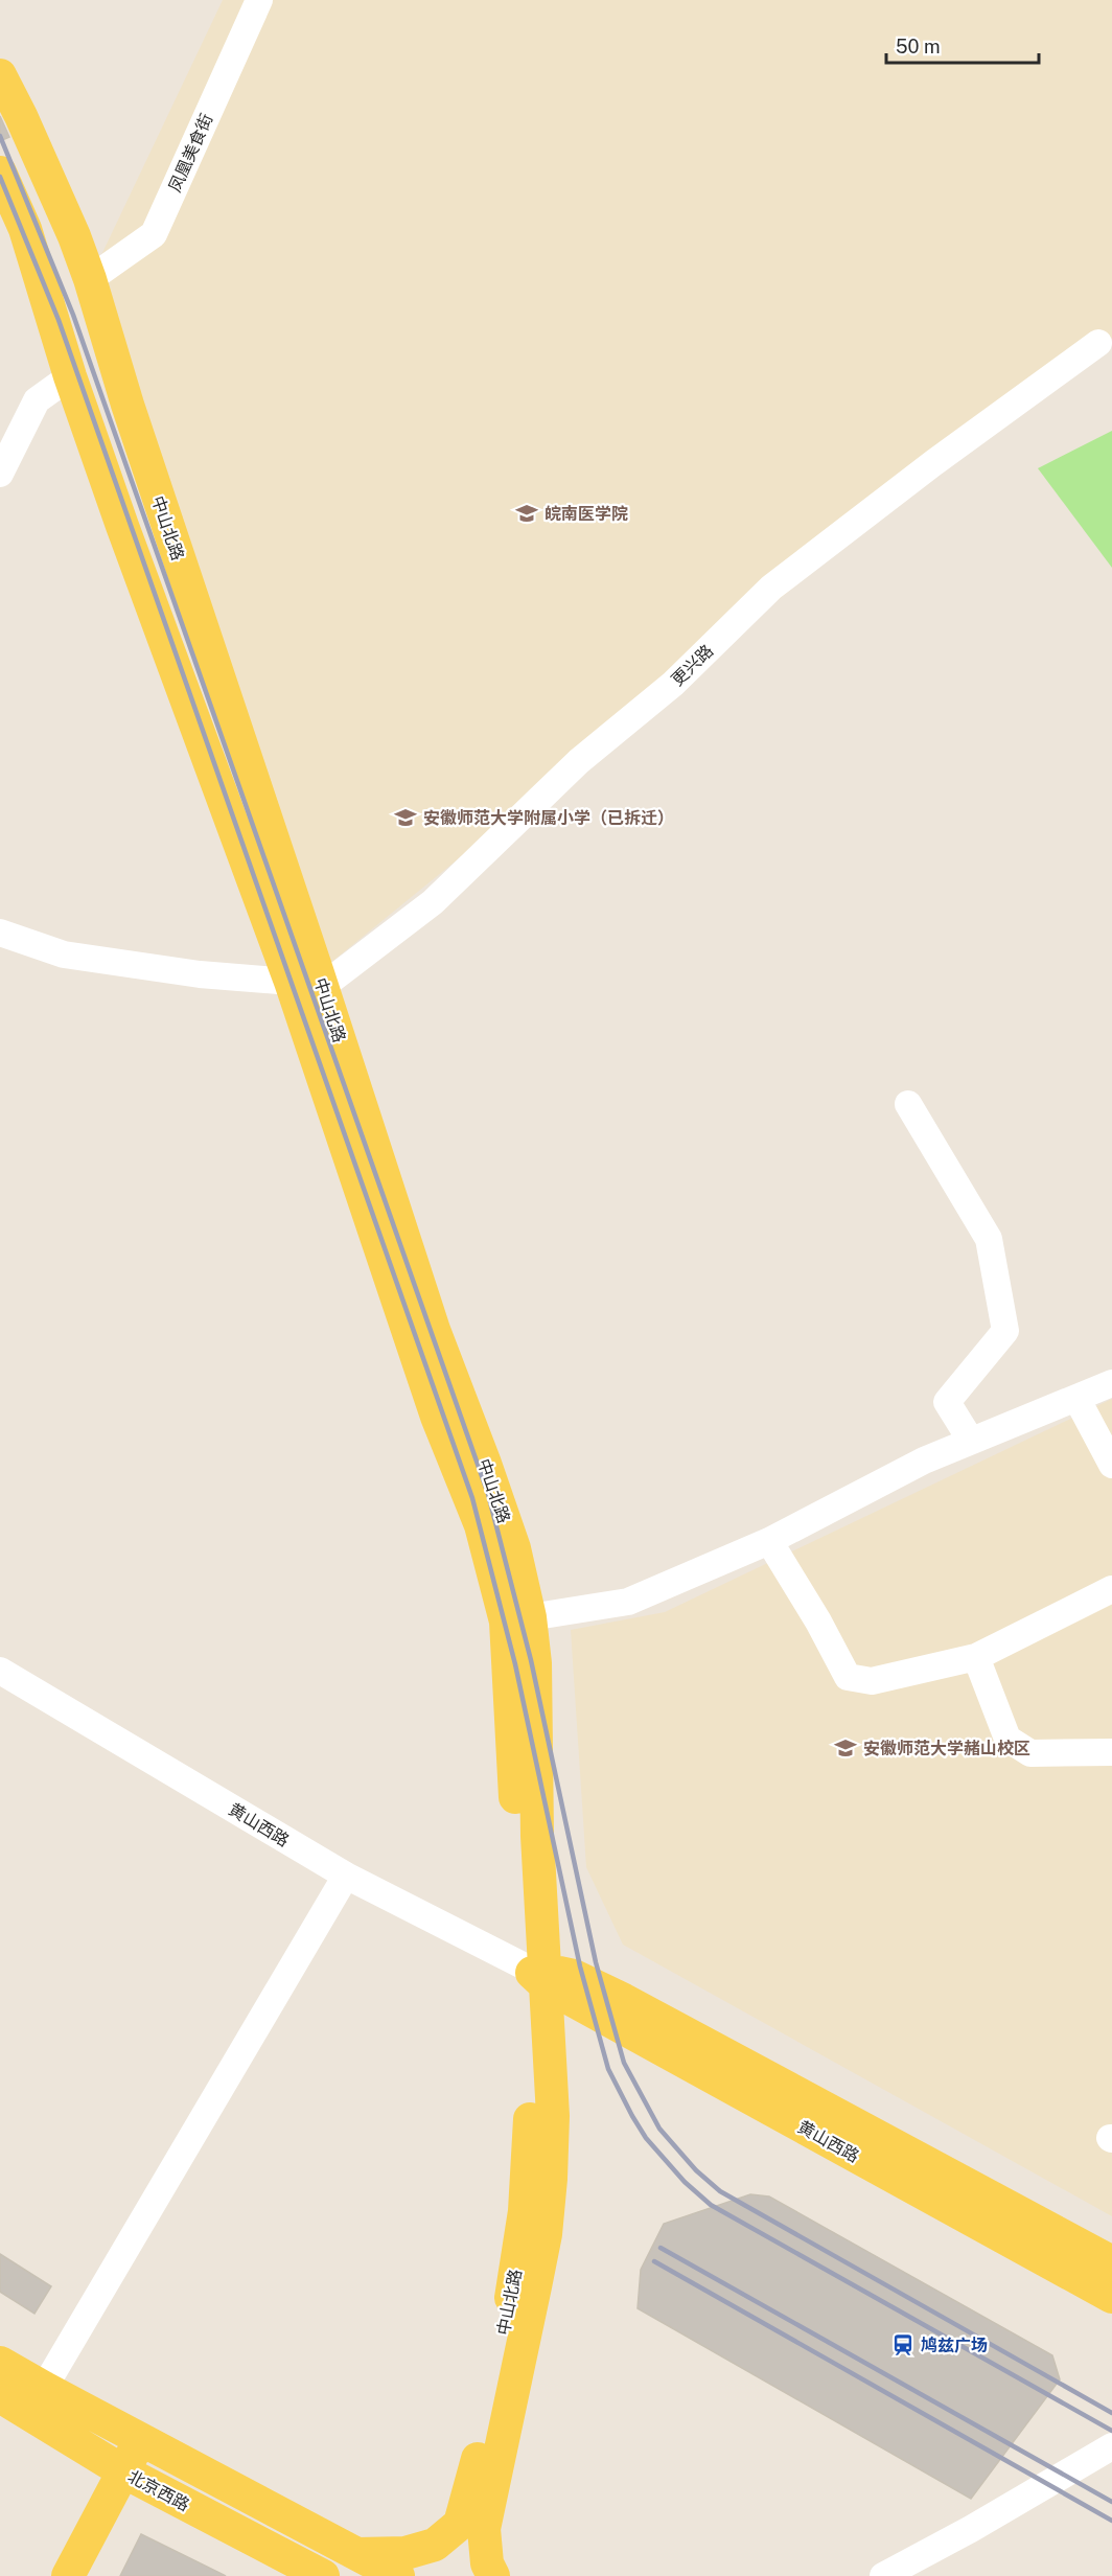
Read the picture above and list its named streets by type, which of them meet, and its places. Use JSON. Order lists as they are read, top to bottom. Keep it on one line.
{"streets":{"main road":["中山北路","黄山西路","北京西路"],"street":["凤凰美食街","更兴路"]},"crossings":[["凤凰美食街","中山北路"],["中山北路","更兴路"],["中山北路","黄山西路"]],"places":{"school or university":["皖南医学院","安徽师范大学附属小学（已拆迁）","安徽师范大学赭山校区"],"station":["鸠兹广场"]},"scale_bar":"50 m"}
